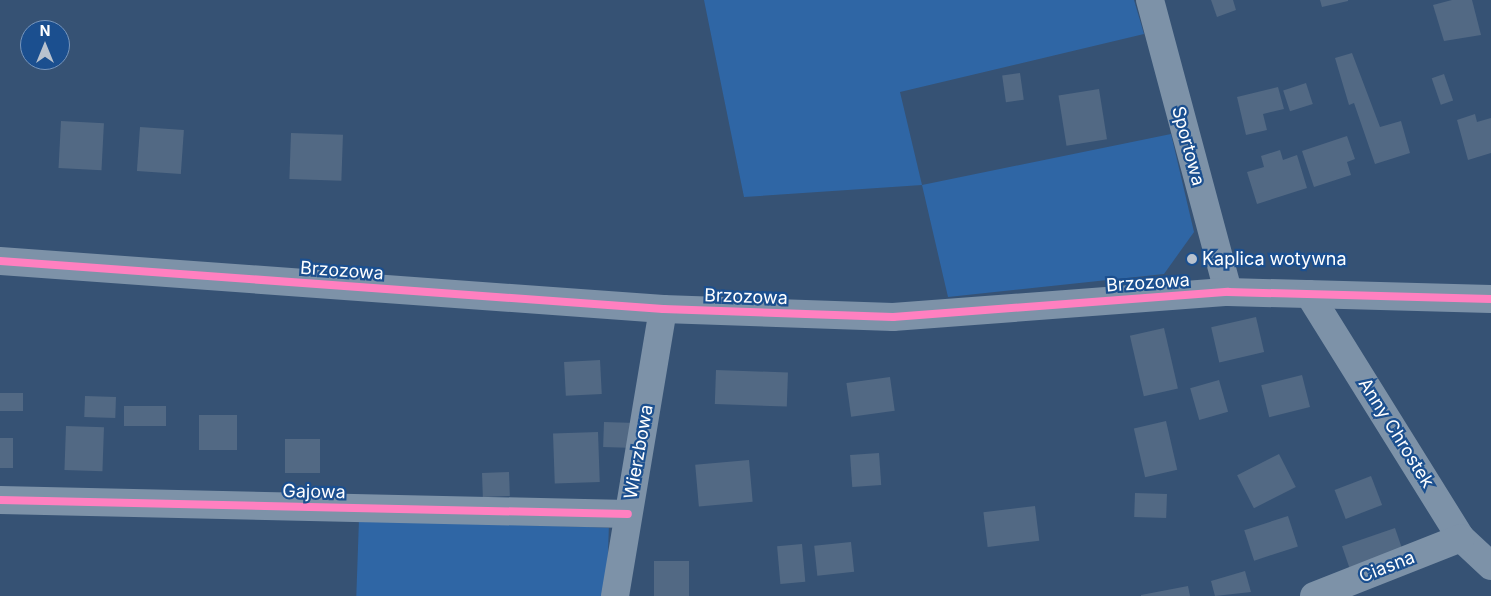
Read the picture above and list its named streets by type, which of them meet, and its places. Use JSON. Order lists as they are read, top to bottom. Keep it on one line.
{"streets":{"street":["Sportowa","Brzozowa","Anny Chrostek","Wierzbowa","Gajowa","Ciasna"]},"crossings":[["Sportowa","Brzozowa"],["Brzozowa","Anny Chrostek"],["Brzozowa","Wierzbowa"],["Anny Chrostek","Ciasna"],["Wierzbowa","Gajowa"]],"places":["Kaplica wotywna"],"north":"top"}
